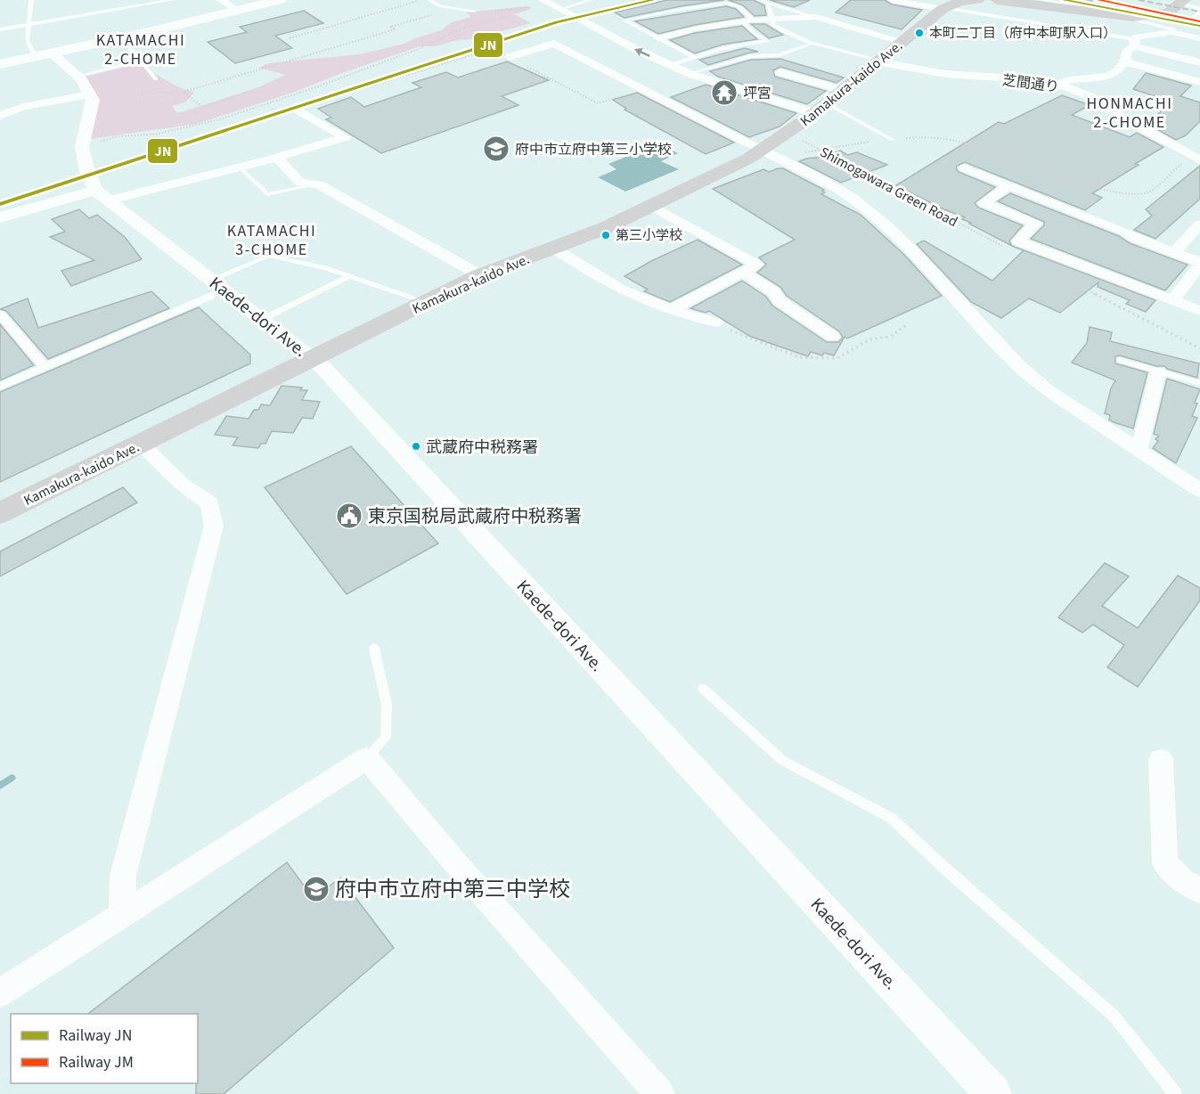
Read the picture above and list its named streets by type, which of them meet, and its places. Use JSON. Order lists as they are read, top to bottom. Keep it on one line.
{"streets":{"main road":["Kamakura-kaido Ave."],"street":["芝間通り","Kaede-dori Ave."],"path":["Shimogawara Green Road"]},"crossings":[["Kamakura-kaido Ave.","芝間通り"],["Kamakura-kaido Ave.","Shimogawara Green Road"],["Kamakura-kaido Ave.","Kaede-dori Ave."]],"districts":["KATAMACHI 2-CHOME","HONMACHI 2-CHOME","KATAMACHI 3-CHOME"],"places":{"other":["本町二丁目（府中本町駅入口）","第三小学校","武蔵府中税務署"],"temple":["坪宮"],"school or university":["府中市立府中第三小学校","府中市立府中第三中学校"],"public building":["東京国税局武蔵府中税務署"]},"lines":["rail line JN","rail line JM"],"legend":["Railway JN","Railway JM"]}
